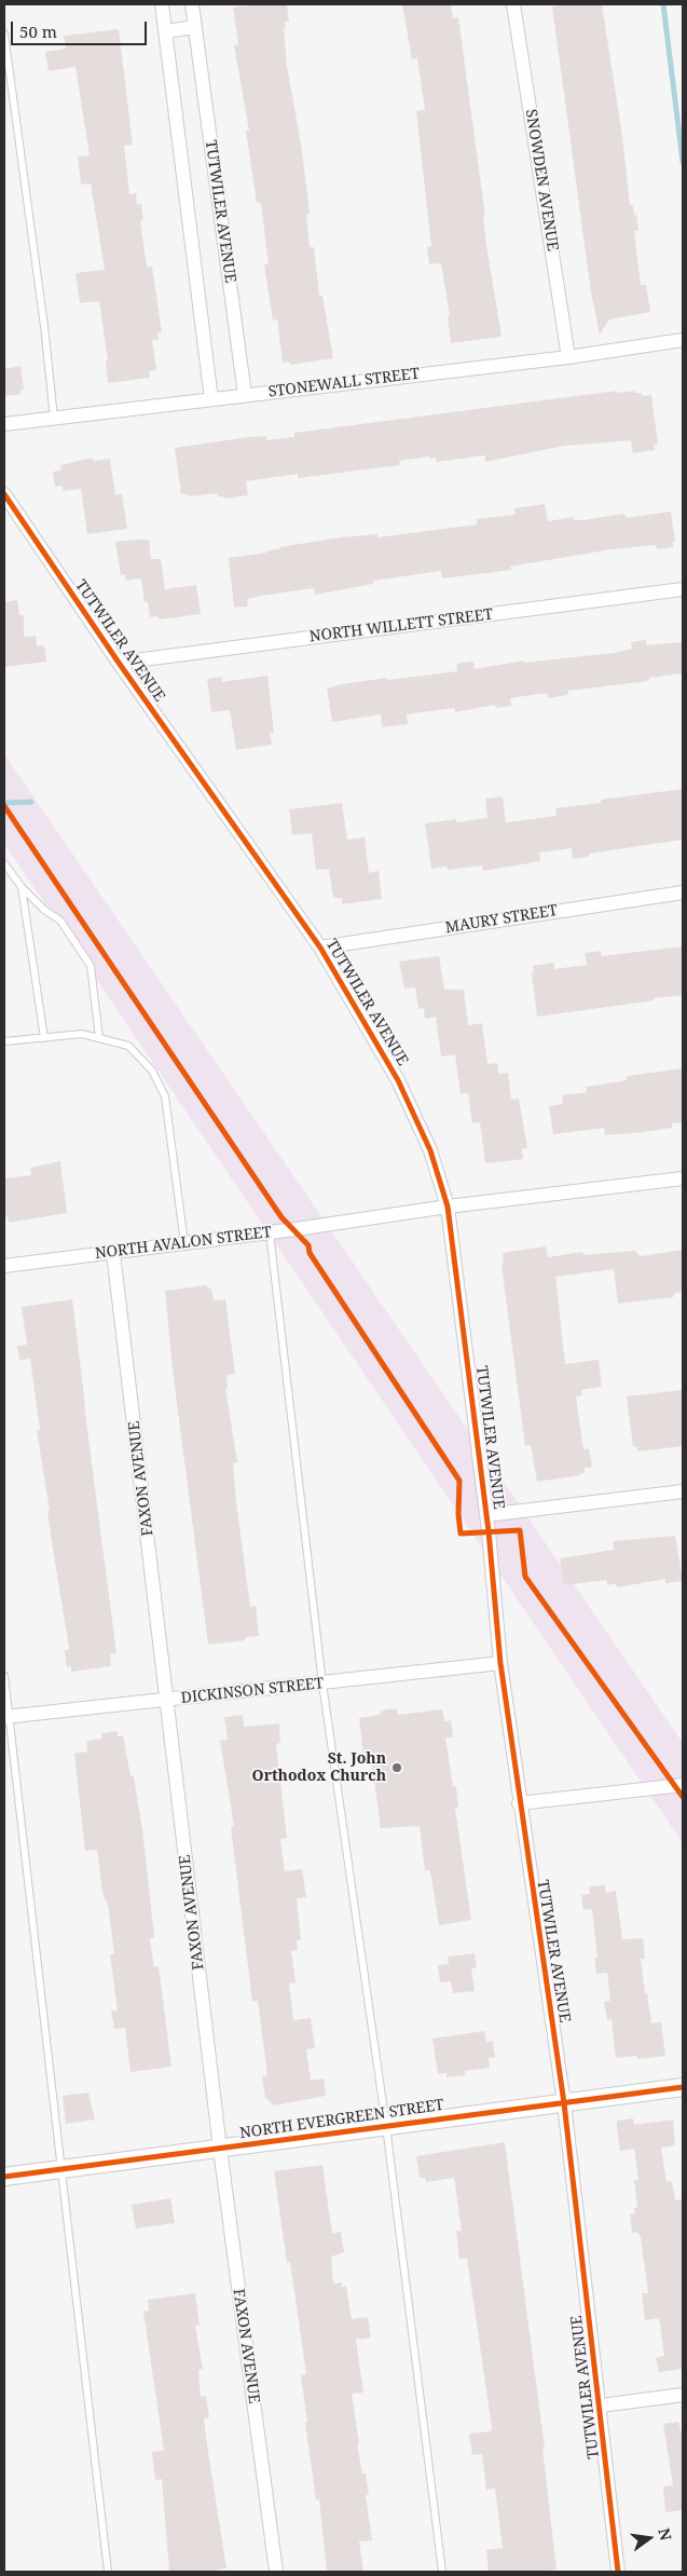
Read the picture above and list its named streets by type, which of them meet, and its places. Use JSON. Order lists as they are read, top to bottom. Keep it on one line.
{"streets":{"street":["SNOWDEN AVENUE","TUTWILER AVENUE","STONEWALL STREET","NORTH WILLETT STREET","MAURY STREET","NORTH AVALON STREET","FAXON AVENUE","DICKINSON STREET","NORTH EVERGREEN STREET"]},"crossings":[["SNOWDEN AVENUE","STONEWALL STREET"],["TUTWILER AVENUE","STONEWALL STREET"],["TUTWILER AVENUE","NORTH WILLETT STREET"],["TUTWILER AVENUE","MAURY STREET"],["TUTWILER AVENUE","NORTH AVALON STREET"],["TUTWILER AVENUE","DICKINSON STREET"],["TUTWILER AVENUE","NORTH EVERGREEN STREET"],["NORTH AVALON STREET","FAXON AVENUE"],["FAXON AVENUE","DICKINSON STREET"],["FAXON AVENUE","NORTH EVERGREEN STREET"]],"places":["St. John Orthodox Church"],"scale_bar":"50 m","north":"right"}
